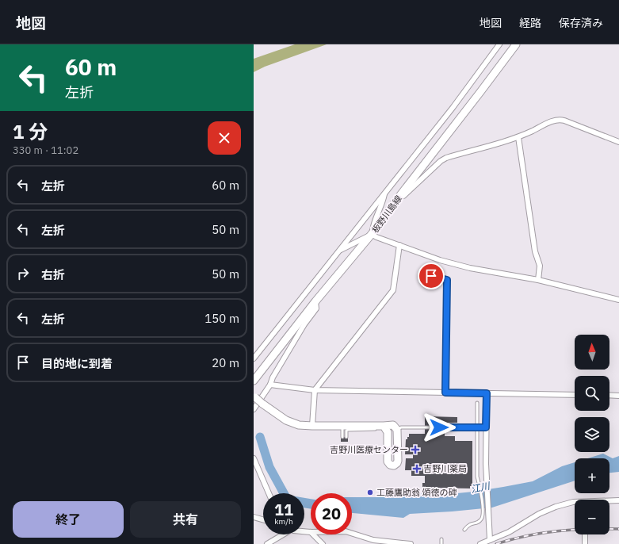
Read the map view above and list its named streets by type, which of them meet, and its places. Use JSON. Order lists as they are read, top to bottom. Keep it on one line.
{"streets":{"main road":["板野川島線"]},"water":["江川"],"places":{"health":["吉野川医療センター","吉野川薬局"],"other":["工藤鷹助翁 頌徳の碑"]},"north":"top","page":{"header":"地図","nav":["地図","経路","保存済み"],"turn":["60 m","左折"],"heading":["1 分","330 m · 11:02"],"list":[{"name":"左折","value":"60 m"},{"name":"左折","value":"50 m"},{"name":"右折","value":"50 m"},{"name":"左折","value":"150 m"},{"name":"目的地に到着","value":"20 m"}],"map_buttons":["+","−"],"speed":"11 km/h","limit":"20","buttons":["終了","共有"]}}
